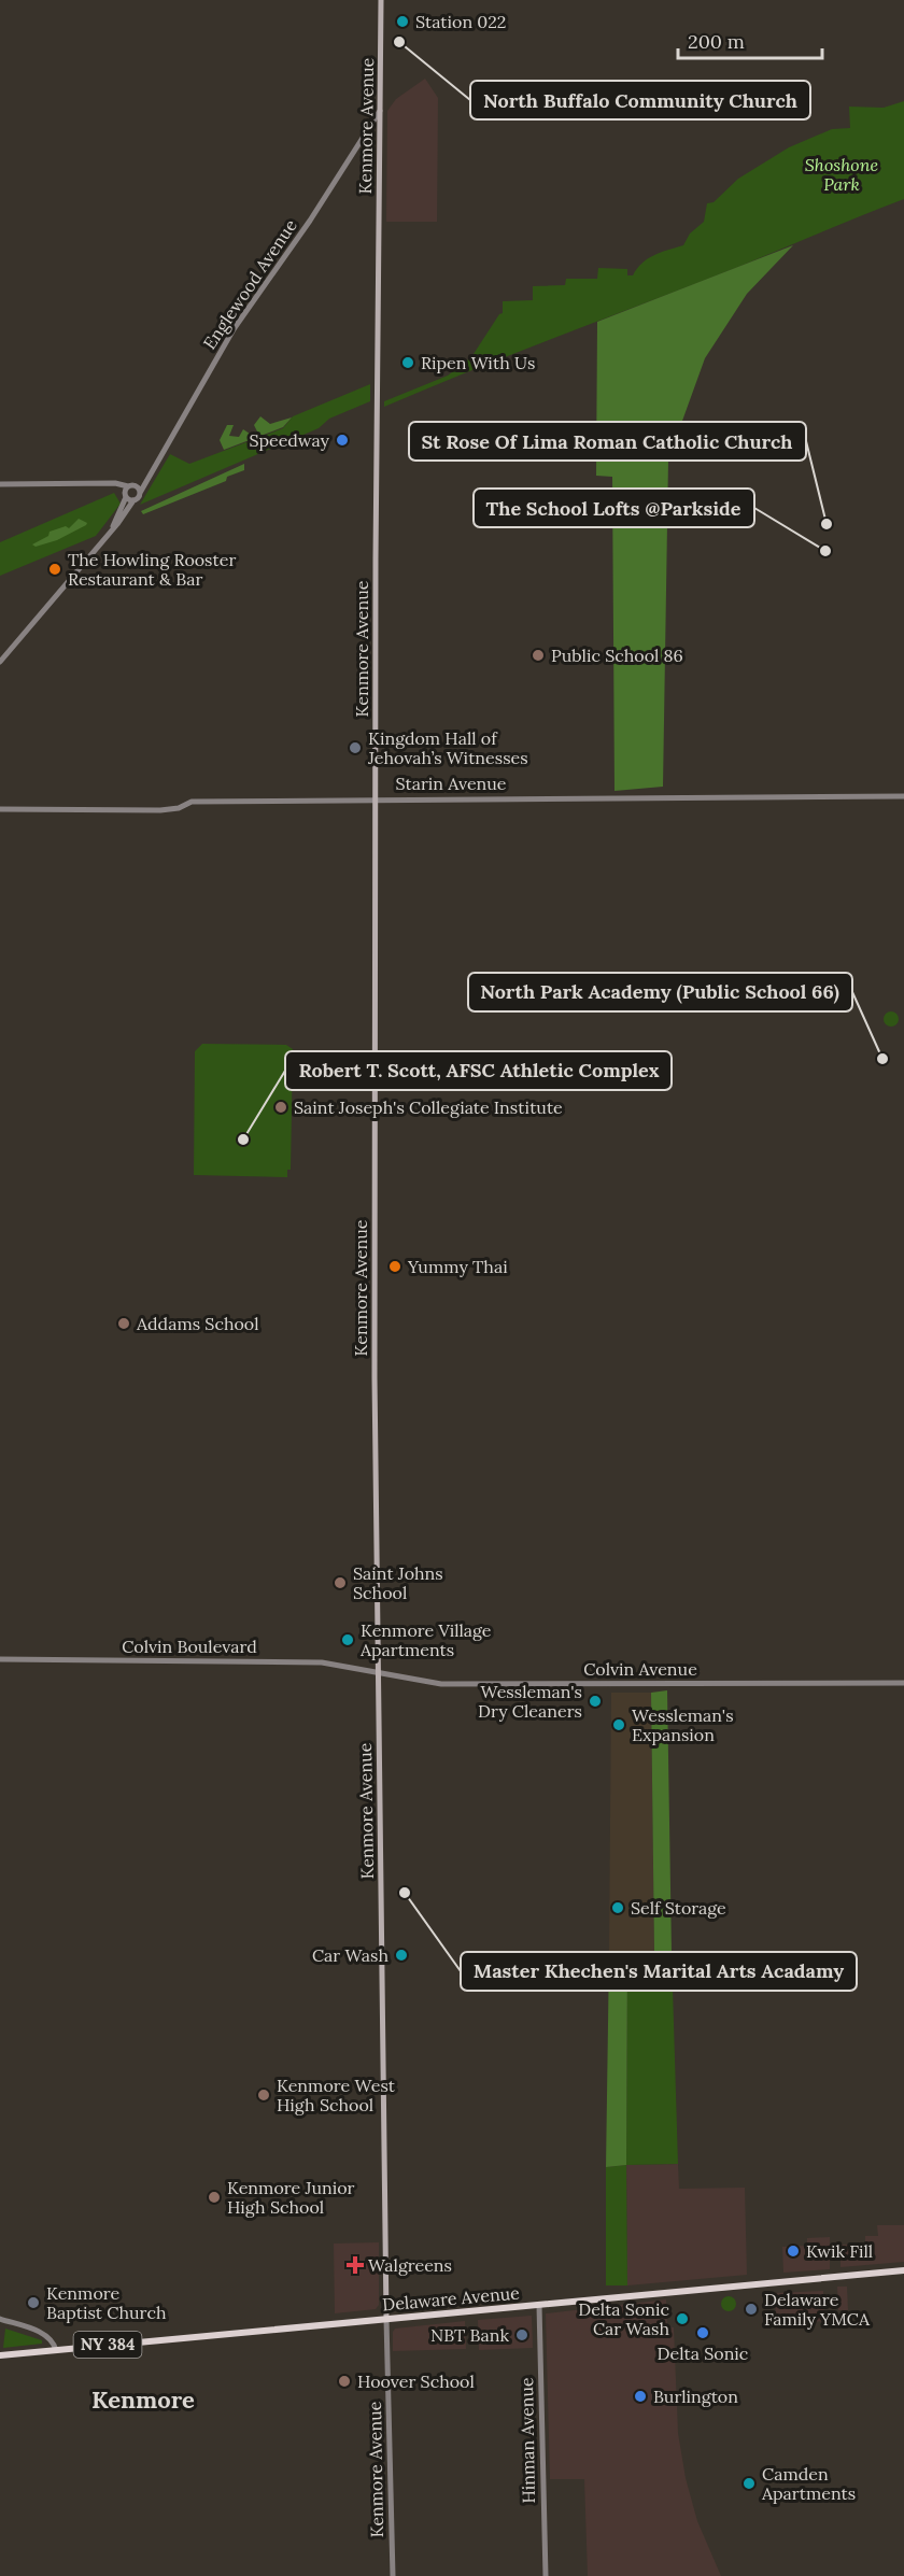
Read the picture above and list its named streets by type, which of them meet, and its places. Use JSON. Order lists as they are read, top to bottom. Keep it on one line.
{"streets":{"main road":["Kenmore Avenue","Delaware Avenue","NY 384"],"street":["Englewood Avenue","Starin Avenue","Colvin Boulevard","Colvin Avenue","Hinman Avenue"]},"crossings":[["Kenmore Avenue","Englewood Avenue"],["Kenmore Avenue","Starin Avenue"],["Kenmore Avenue","Colvin Boulevard"],["Kenmore Avenue","Colvin Avenue"],["Kenmore Avenue","Delaware Avenue"],["Colvin Boulevard","Colvin Avenue"],["Delaware Avenue","Hinman Avenue"]],"districts":["Kenmore"],"parks":["Shoshone Park"],"places":{"other":["Station 022","North Buffalo Community Church","Ripen With Us","Speedway","St Rose Of Lima Roman Catholic Church","The School Lofts @Parkside","The Howling Rooster Restaurant & Bar","Public School 86","Kingdom Hall of Jehovah’s Witnesses","North Park Academy (Public School 66)","Saint Joseph's Collegiate Institute","Robert T. Scott, AFSC Athletic Complex","Yummy Thai","Addams School","Saint Johns School","Kenmore Village Apartments","Wessleman's Dry Cleaners","Wessleman's Expansion","Master Khechen's Marital Arts Acadamy","Self Storage","Car Wash","Kenmore West High School","Kenmore Junior High School","Kwik Fill","Kenmore Baptist Church","Delaware Family YMCA","Delta Sonic Car Wash","Delta Sonic","NBT Bank","Hoover School","Burlington","Camden Apartments"],"health":["Walgreens"]},"scale_bar":"200 m"}
